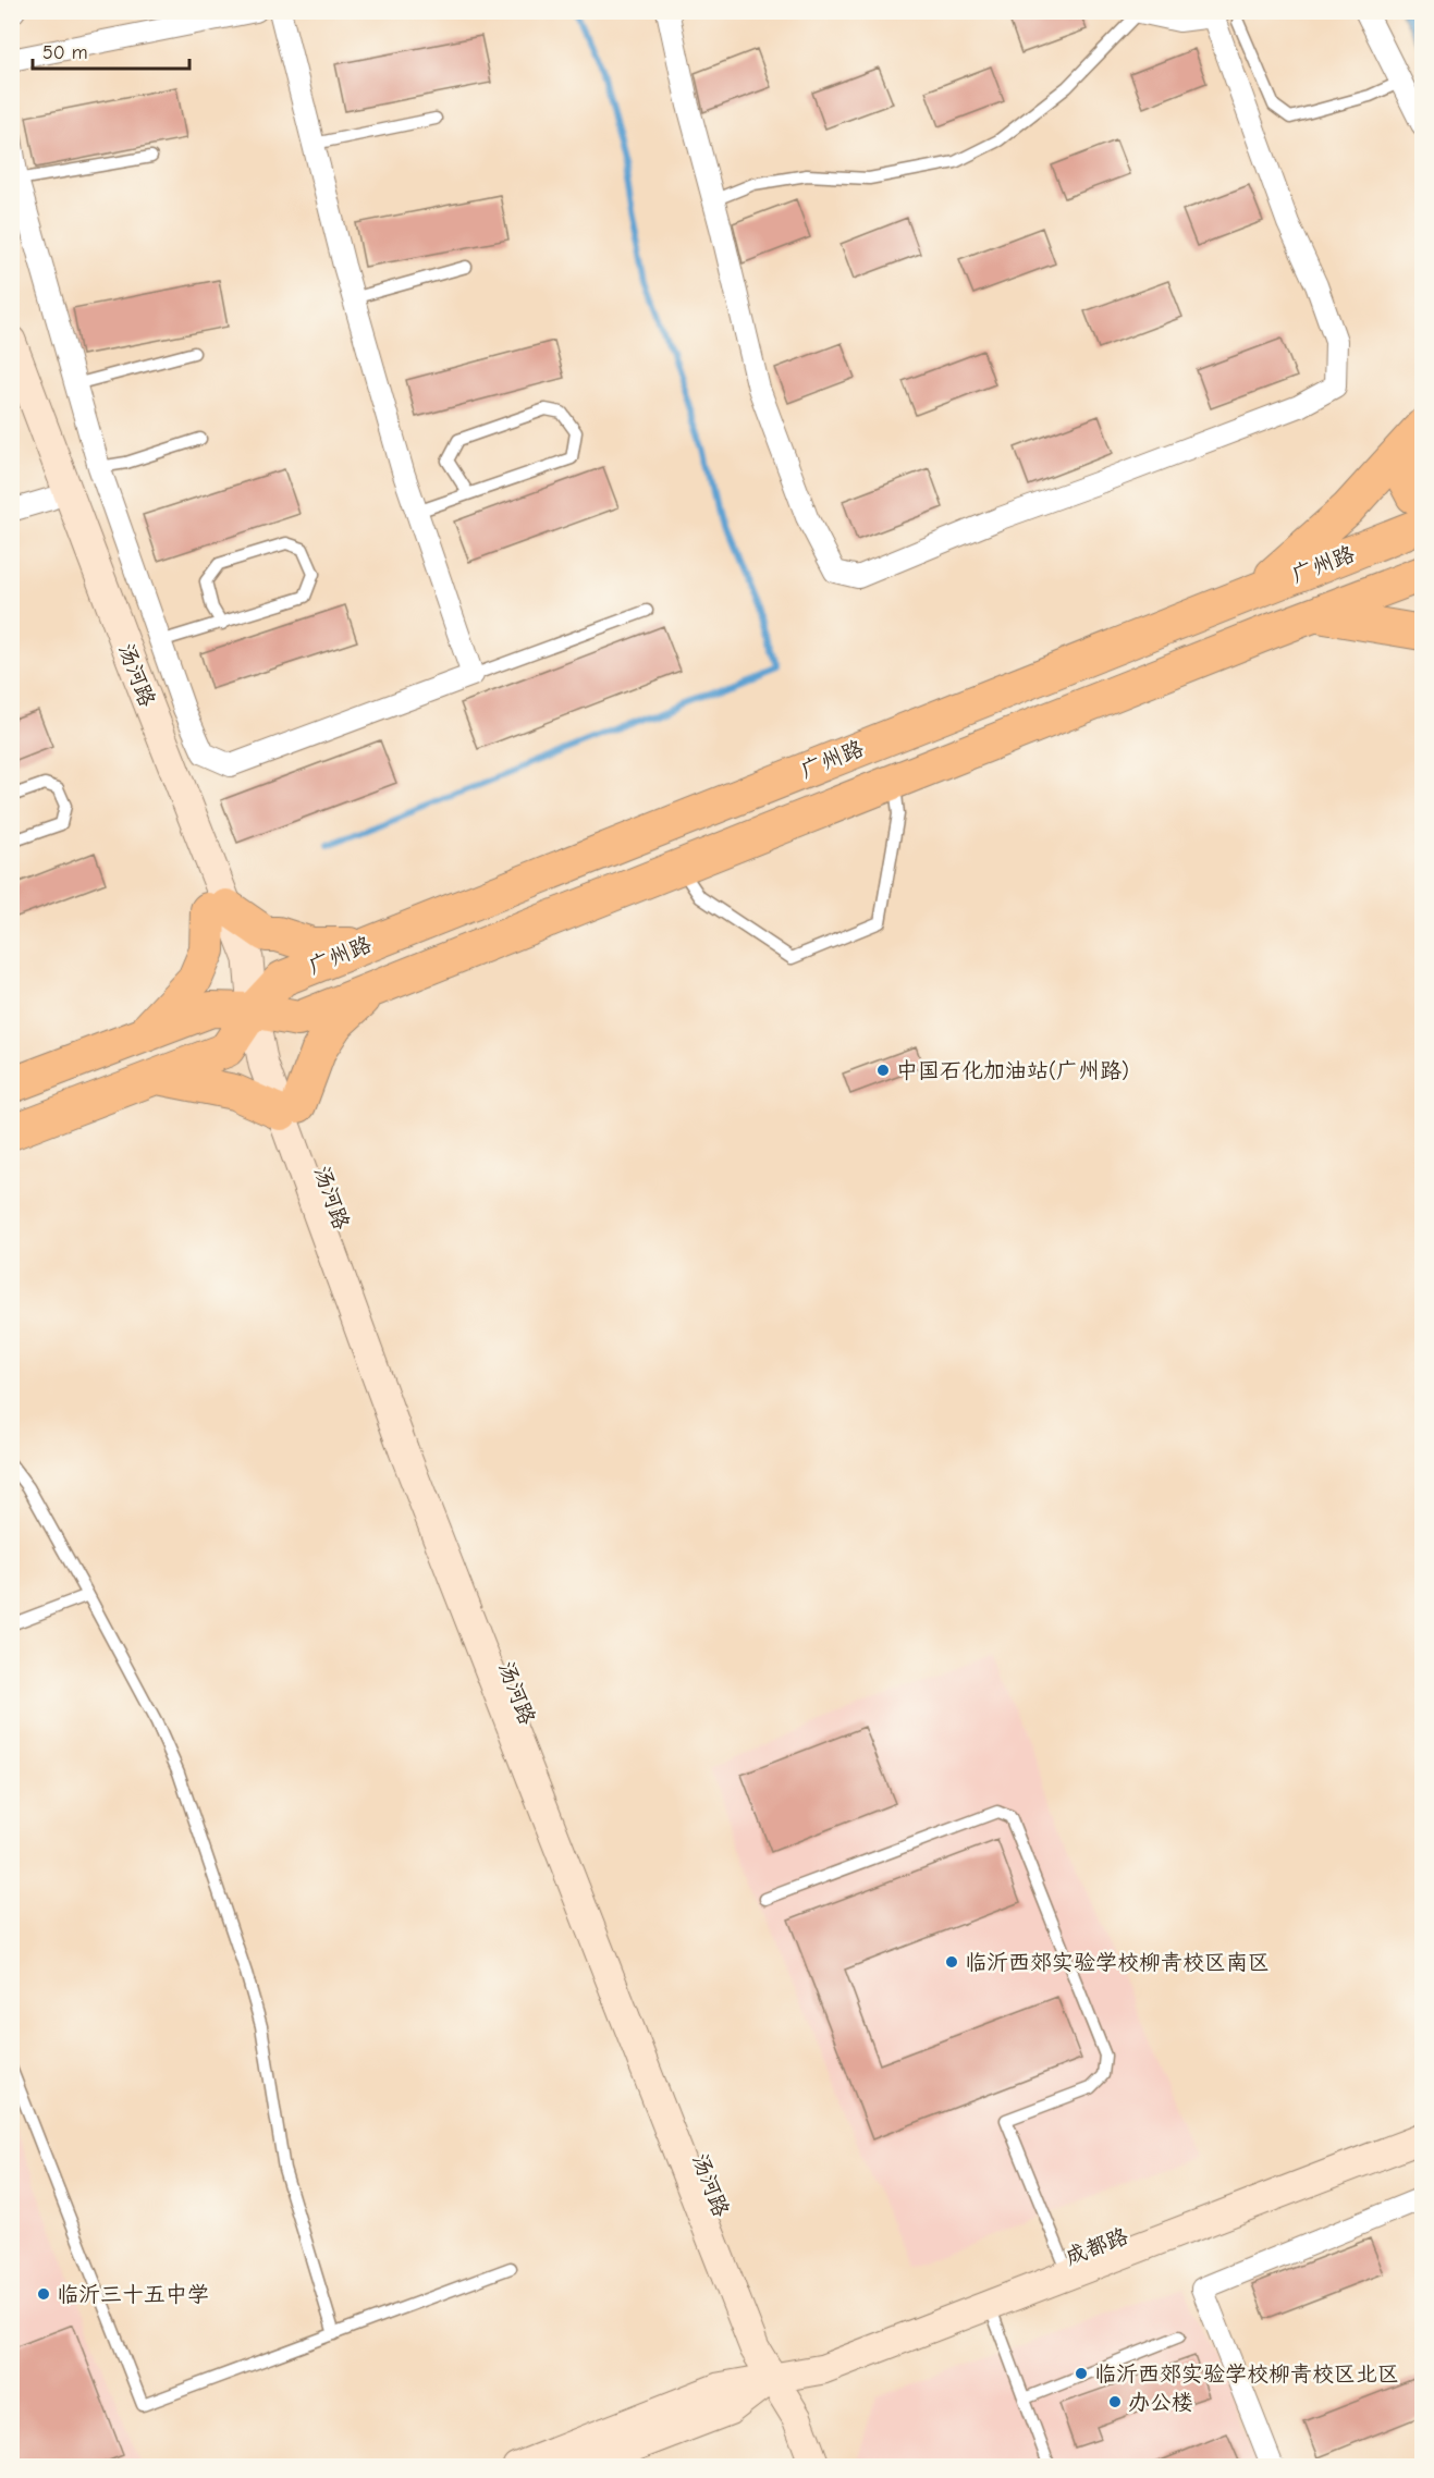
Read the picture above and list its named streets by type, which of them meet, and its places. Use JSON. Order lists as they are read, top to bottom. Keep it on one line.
{"streets":{"main road":["广州路"],"street":["汤河路","成都路"]},"crossings":[["广州路","汤河路"],["汤河路","成都路"]],"places":["中国石化加油站(广州路)","临沂西郊实验学校柳青校区南区","临沂三十五中学","临沂西郊实验学校柳青校区北区","办公楼"],"scale_bar":"50 m"}
